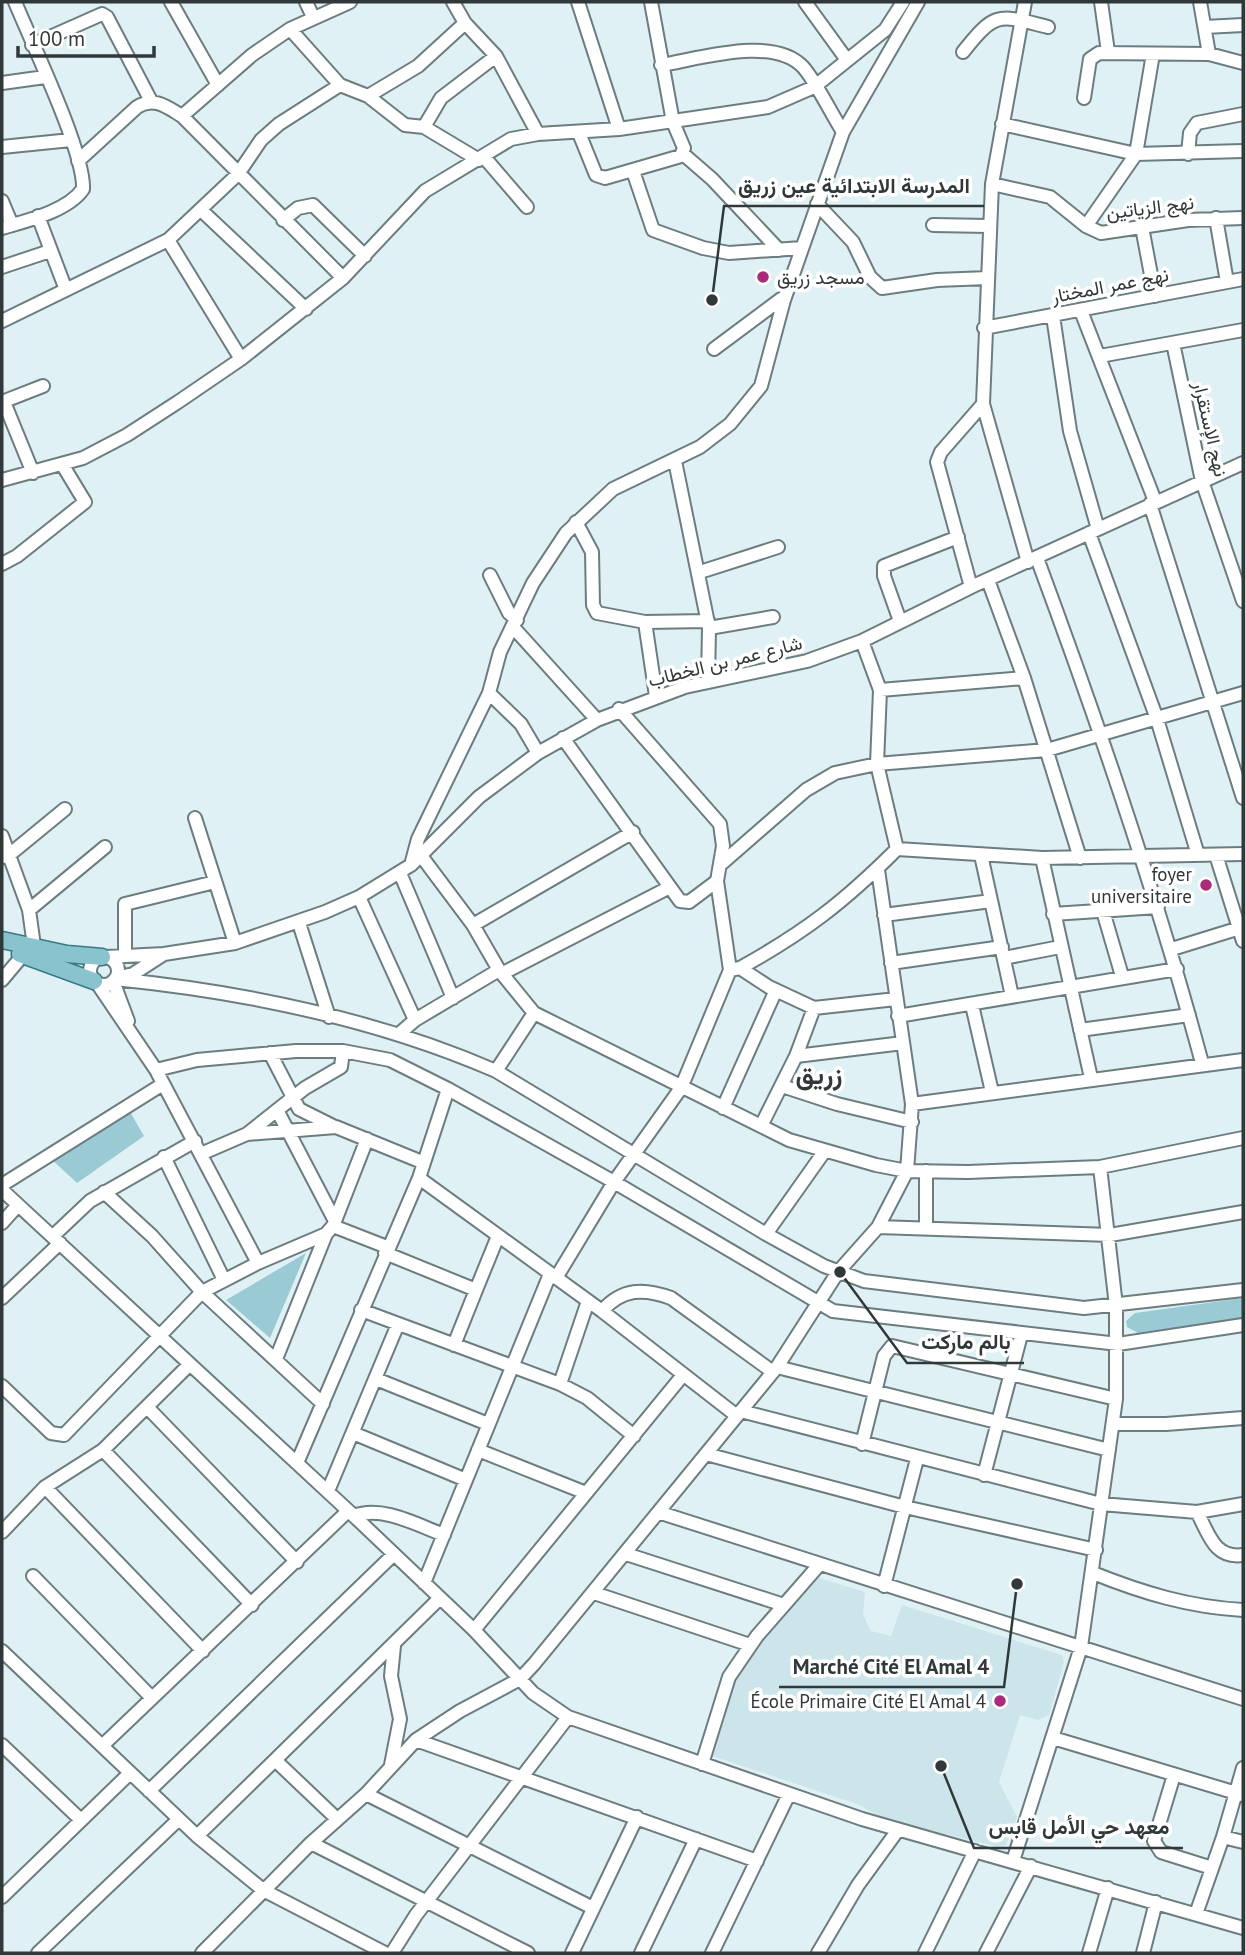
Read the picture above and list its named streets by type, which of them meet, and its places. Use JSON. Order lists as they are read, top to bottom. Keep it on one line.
{"streets":{"street":["نهج الزياتين","نهج عمر المختار","نهج الإستقرار","شارع عمر بن الخطاب"]},"crossings":[["نهج الإستقرار","شارع عمر بن الخطاب"]],"districts":["زريق"],"places":["مسجد زريق","المدرسة الابتدائية عين زريق","foyer universitaire","بالم ماركت","Marché Cité El Amal 4","École Primaire Cité El Amal 4","معهد حي الأمل قابس"],"scale_bar":"100 m"}
